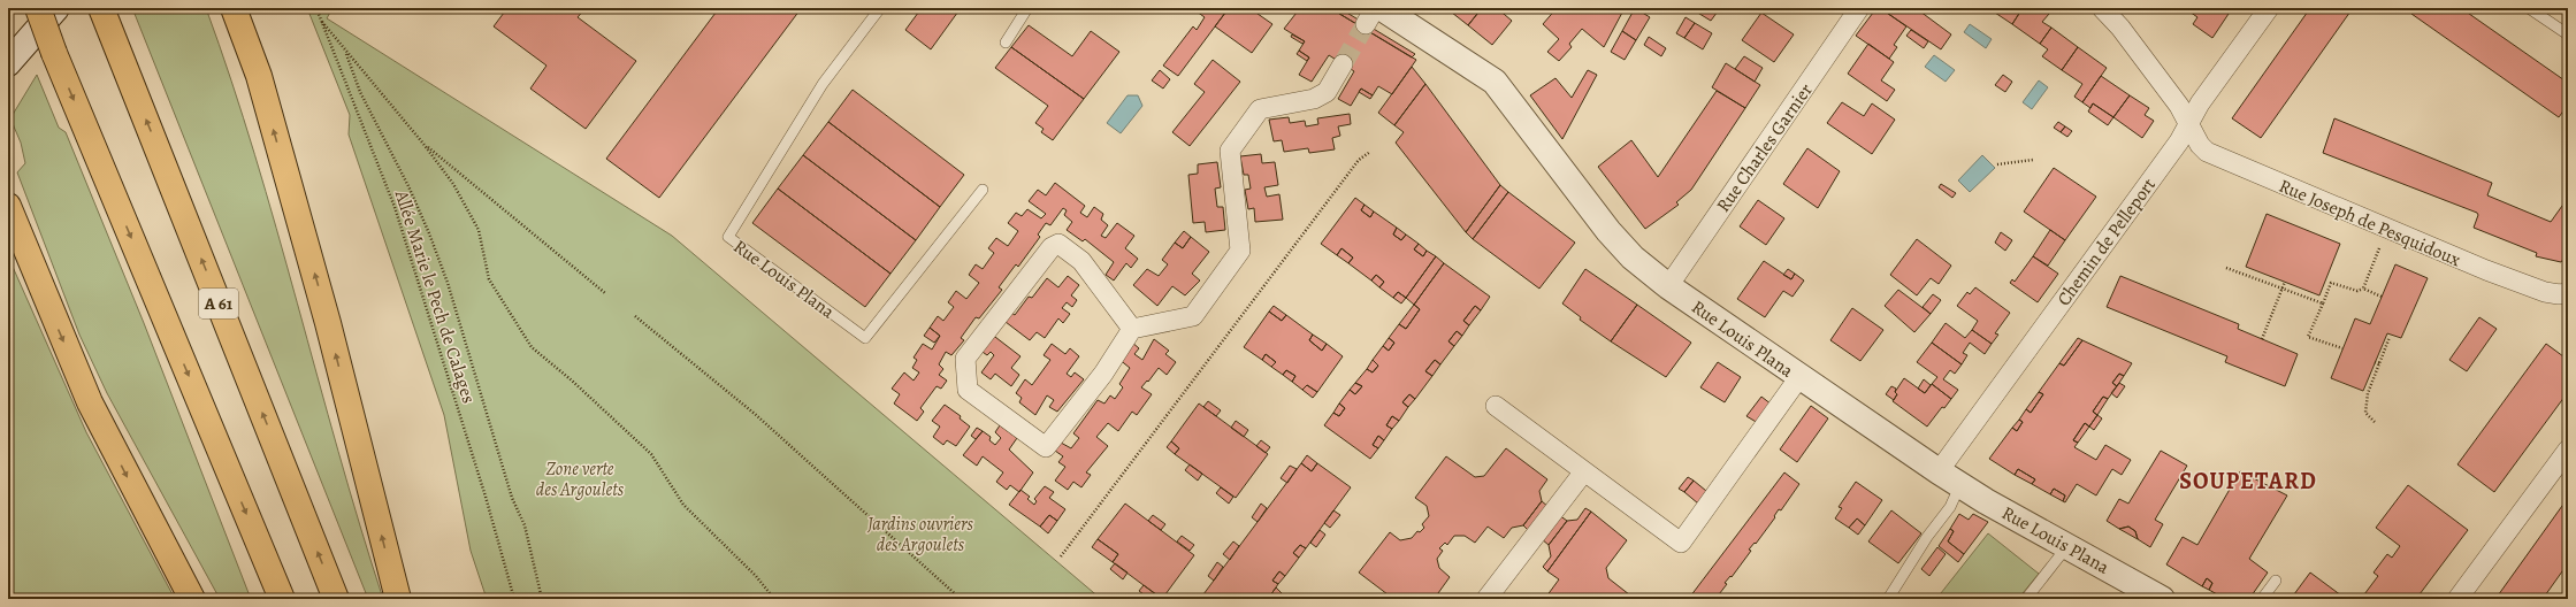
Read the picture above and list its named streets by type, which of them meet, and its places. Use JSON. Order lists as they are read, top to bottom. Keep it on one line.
{"streets":{"highway":["A 61"],"street":["Rue Charles Garnier","Rue Joseph de Pesquidoux","Chemin de Pelleport","Rue Louis Plana"],"path":["Allée Marie le Pech de Calages"]},"crossings":[["Rue Charles Garnier","Rue Louis Plana"],["Rue Joseph de Pesquidoux","Chemin de Pelleport"],["Chemin de Pelleport","Rue Louis Plana"]],"districts":["SOUPETARD"],"parks":["Zone verte des Argoulets","Jardins ouvriers des Argoulets"]}
